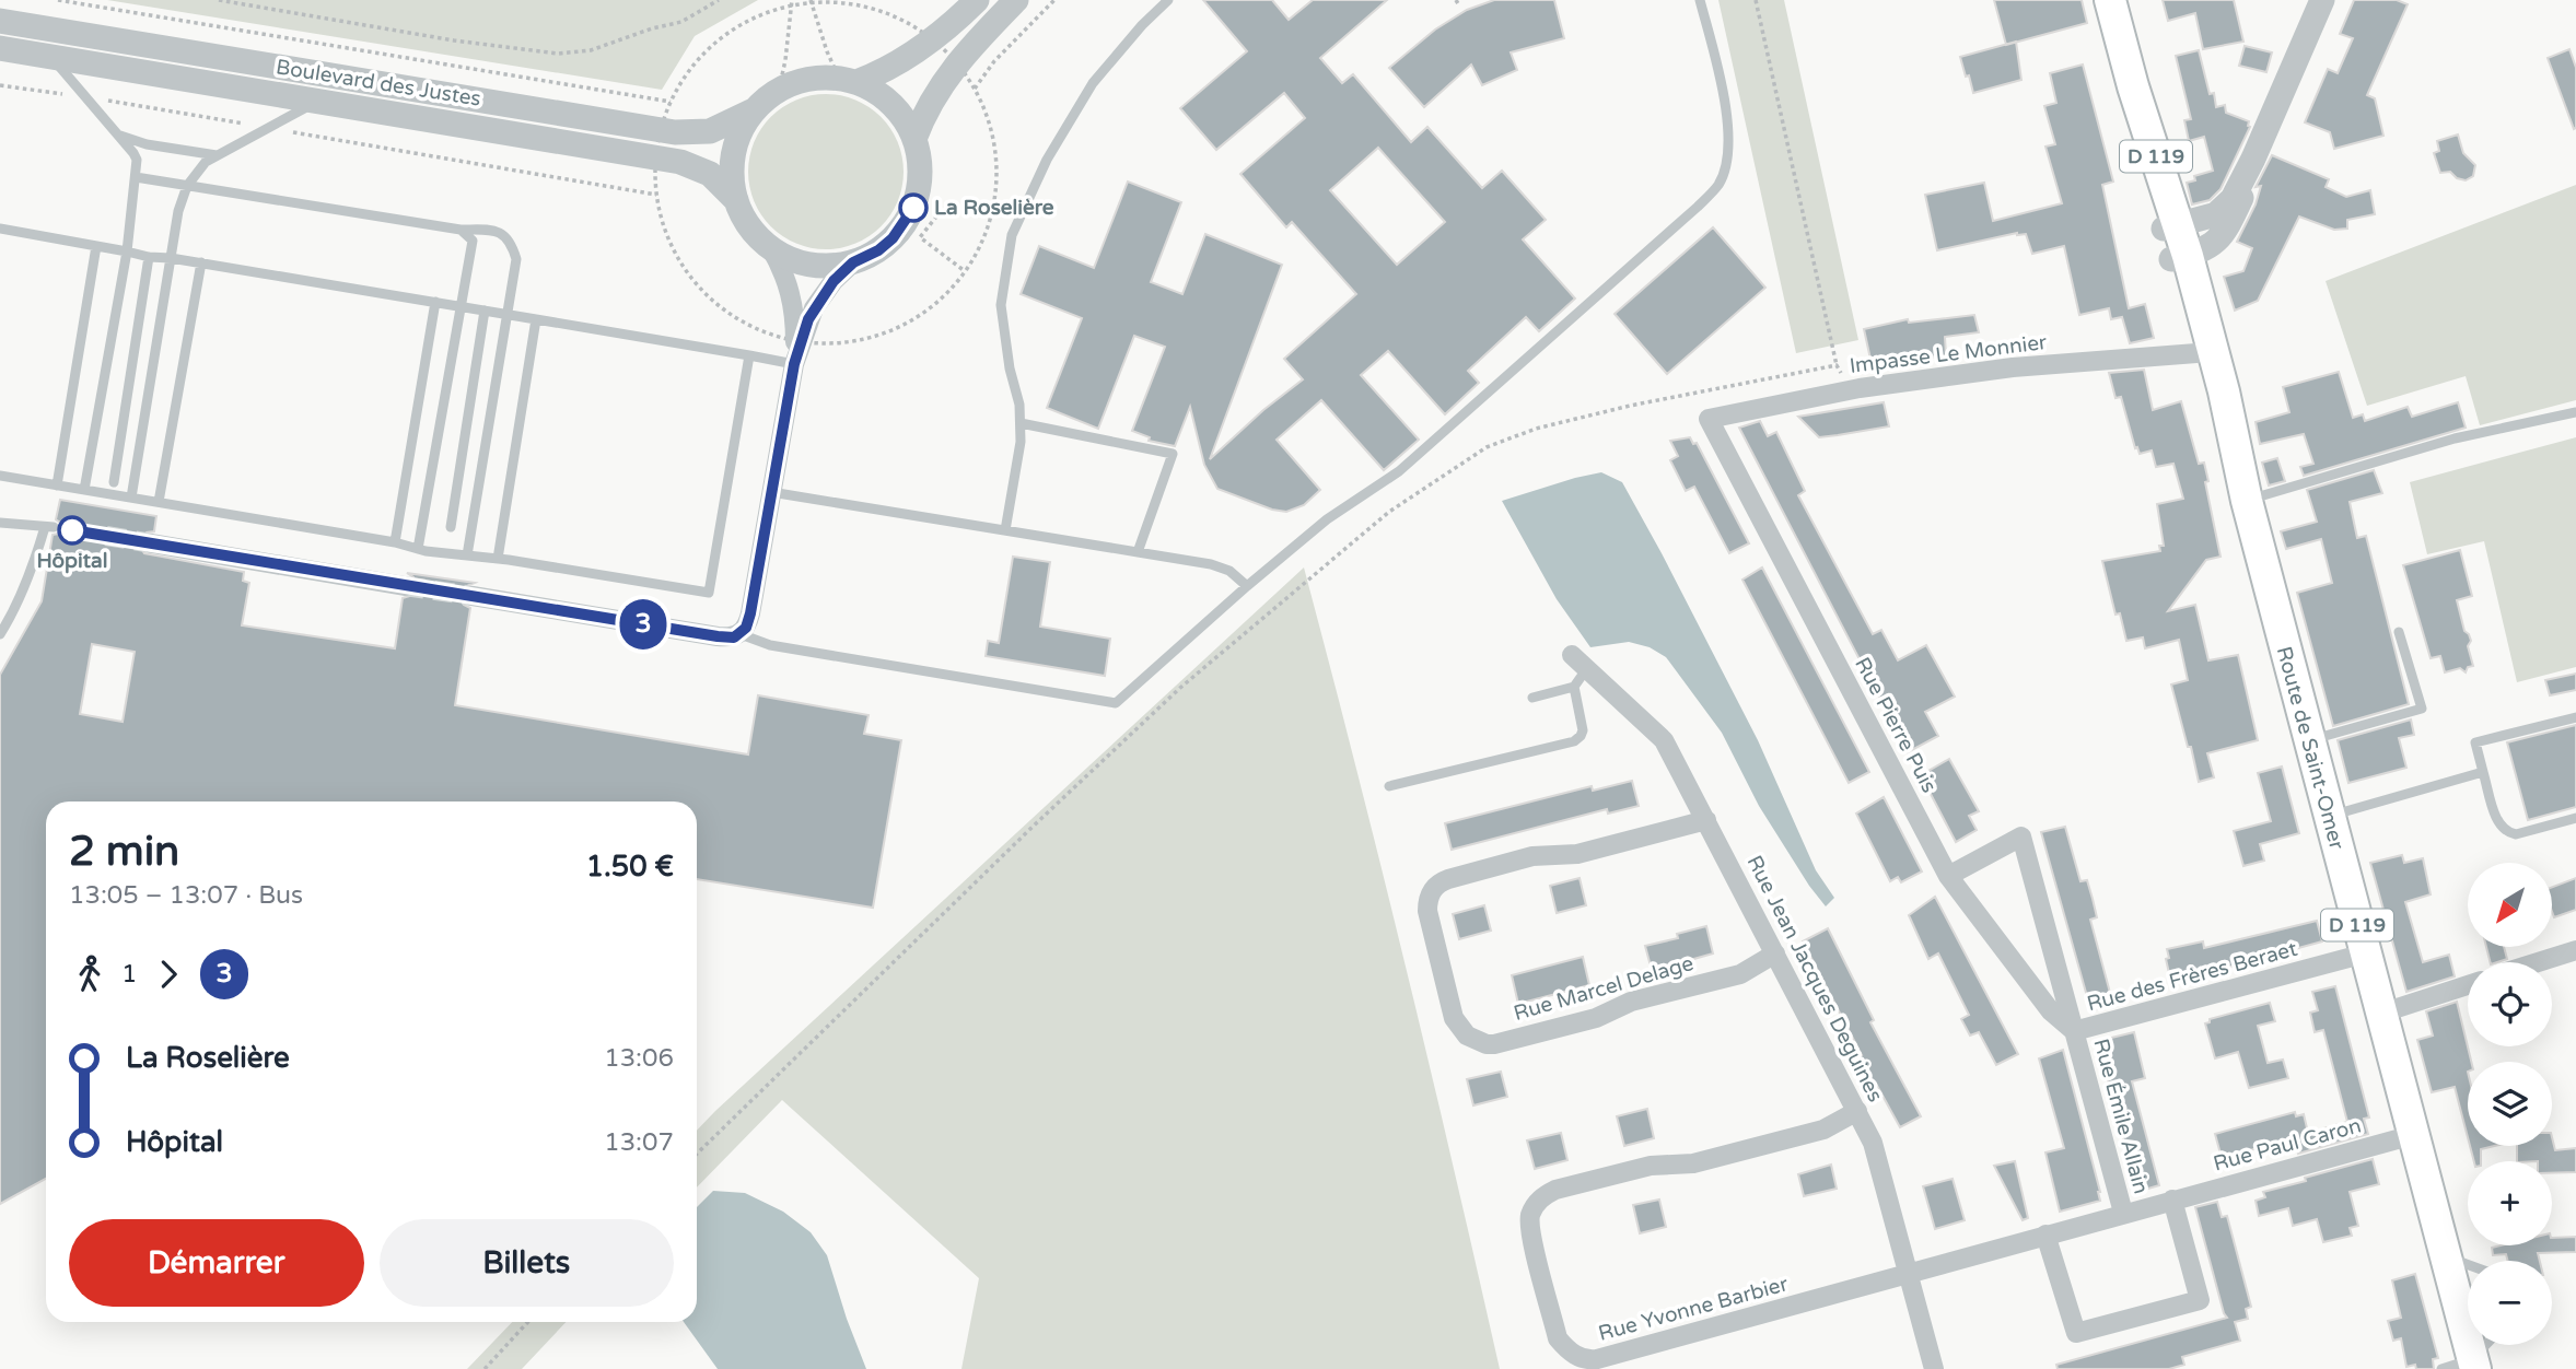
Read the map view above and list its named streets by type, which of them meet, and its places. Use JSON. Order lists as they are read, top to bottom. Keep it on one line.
{"streets":{"main road":["D 119","Route de Saint-Omer"],"street":["Boulevard des Justes","Impasse Le Monnier","Rue Pierre Puis","Rue des Frères Beraet","Rue Jean Jacques Deguines","Rue Marcel Delage","Rue Émile Allain","Rue Paul Caron","Rue Yvonne Barbier"]},"crossings":[["Impasse Le Monnier","Rue Pierre Puis"],["Impasse Le Monnier","Route de Saint-Omer"],["Rue Pierre Puis","Rue des Frères Beraet"],["Rue Pierre Puis","Rue Émile Allain"],["Route de Saint-Omer","Rue des Frères Beraet"],["Route de Saint-Omer","Rue Paul Caron"],["Rue des Frères Beraet","Rue Émile Allain"],["Rue Jean Jacques Deguines","Rue Marcel Delage"],["Rue Jean Jacques Deguines","Rue Paul Caron"],["Rue Jean Jacques Deguines","Rue Yvonne Barbier"],["Rue Émile Allain","Rue Paul Caron"],["Rue Paul Caron","Rue Yvonne Barbier"]],"places":["La Roselière","Hôpital"],"lines":["bus line 3"],"north":"bottom left","page":{"on_map":"3","heading":["2 min","13:05 – 13:07 · Bus","1.50 €"],"map_buttons":["+","−"],"legs":["1","3"],"list":[{"name":"La Roselière","value":"13:06"},{"name":"Hôpital","value":"13:07"}],"buttons":["Démarrer","Billets"]}}
